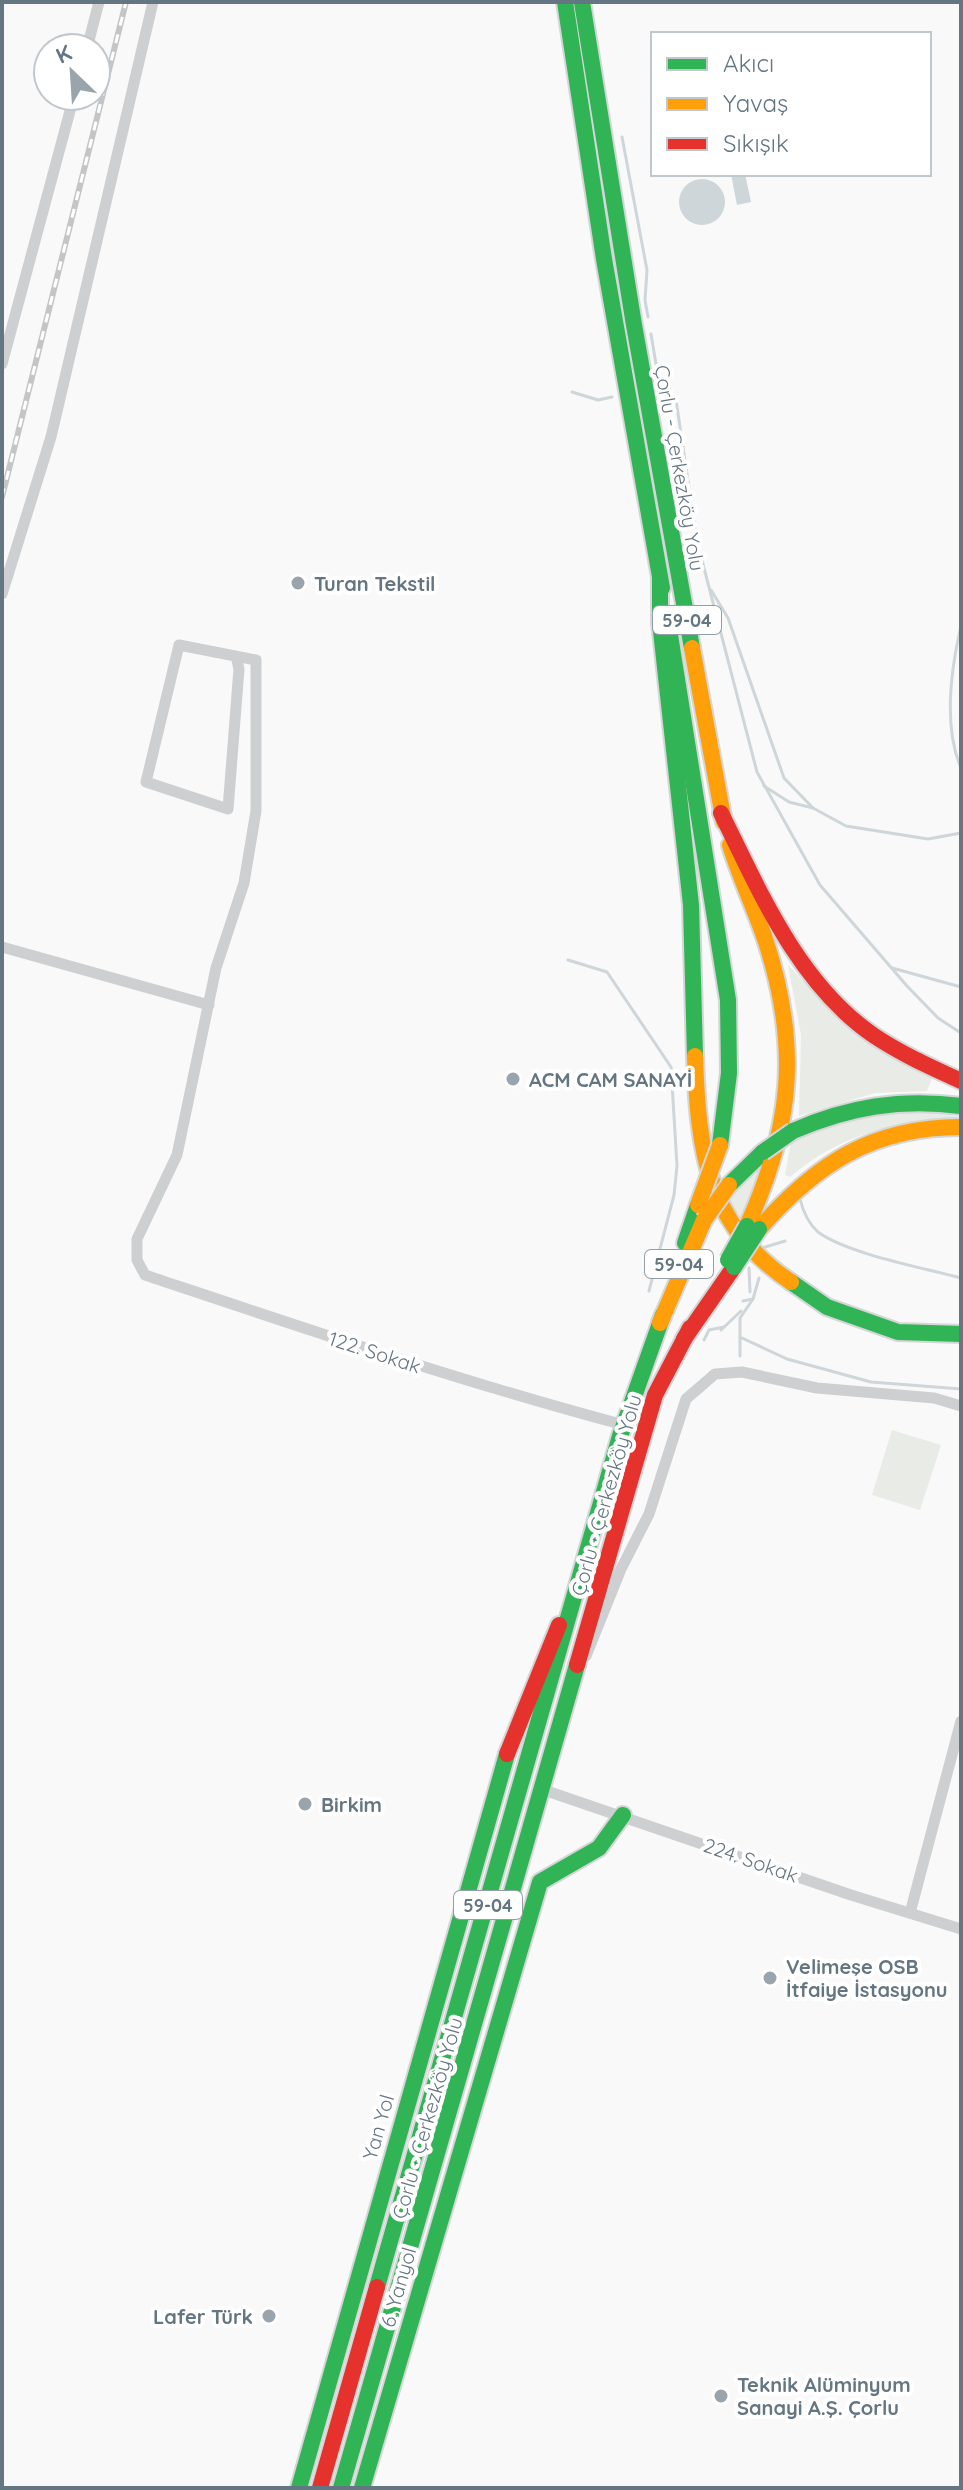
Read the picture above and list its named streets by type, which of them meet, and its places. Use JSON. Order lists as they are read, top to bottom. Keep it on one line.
{"streets":{"main road":["Çorlu - Çerkezköy Yolu","59-04","Yan Yol","6. Yanyol"],"street":["122. Sokak","224. Sokak"]},"crossings":[["Çorlu - Çerkezköy Yolu","122. Sokak"],["Çorlu - Çerkezköy Yolu","224. Sokak"],["Çorlu - Çerkezköy Yolu","Yan Yol"],["224. Sokak","6. Yanyol"]],"places":["Turan Tekstil","ACM CAM SANAYİ","Birkim","Velimeşe OSB İtfaiye İstasyonu","Lafer Türk","Teknik Alüminyum Sanayi A.Ş. Çorlu"],"legend":["Akıcı","Yavaş","Sıkışık"],"north":"top left"}
